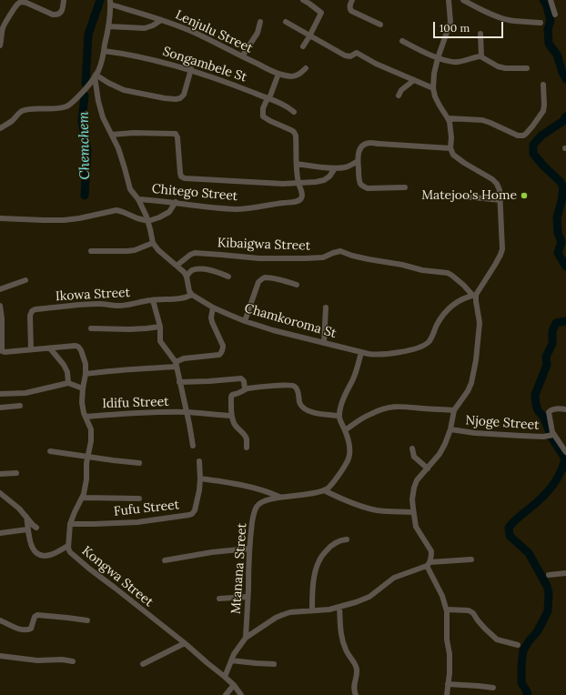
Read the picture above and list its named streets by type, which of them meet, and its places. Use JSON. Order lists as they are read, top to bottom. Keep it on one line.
{"streets":{"street":["Lenjulu Street","Songambele St","Chitego Street","Kibaigwa Street","Ikowa Street","Chamkoroma St","Idifu Street","Njoge Street","Fufu Street","Mtanana Street","Kongwa Street"]},"crossings":[["Songambele St","Chitego Street"],["Kibaigwa Street","Chamkoroma St"],["Ikowa Street","Chamkoroma St"],["Ikowa Street","Kongwa Street"],["Idifu Street","Kongwa Street"],["Fufu Street","Kongwa Street"]],"water":["Chemchem"],"places":["Matejoo's Home"],"scale_bar":"100 m"}
